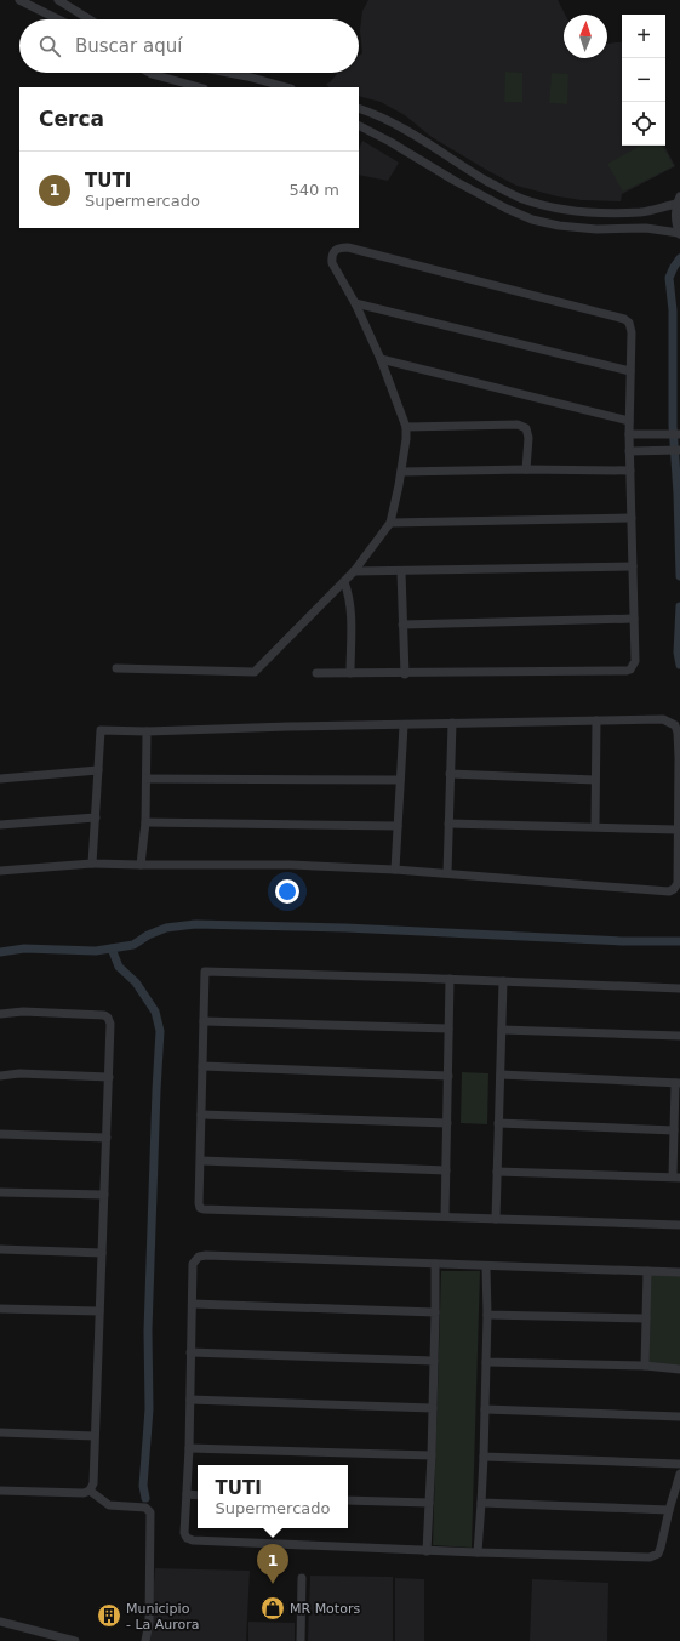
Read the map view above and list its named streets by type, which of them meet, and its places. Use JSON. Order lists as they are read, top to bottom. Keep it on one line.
{"places":{"shop":["MR Motors"],"building":["Municipio - La Aurora"]},"north":"top","page":{"map_buttons":["+","−"],"search":"Buscar aquí","heading":"Cerca","list":[{"mark":"1","name":"TUTI","note":"Supermercado","value":"540 m"}],"popup":["TUTI","Supermercado"],"pins":"1"}}
